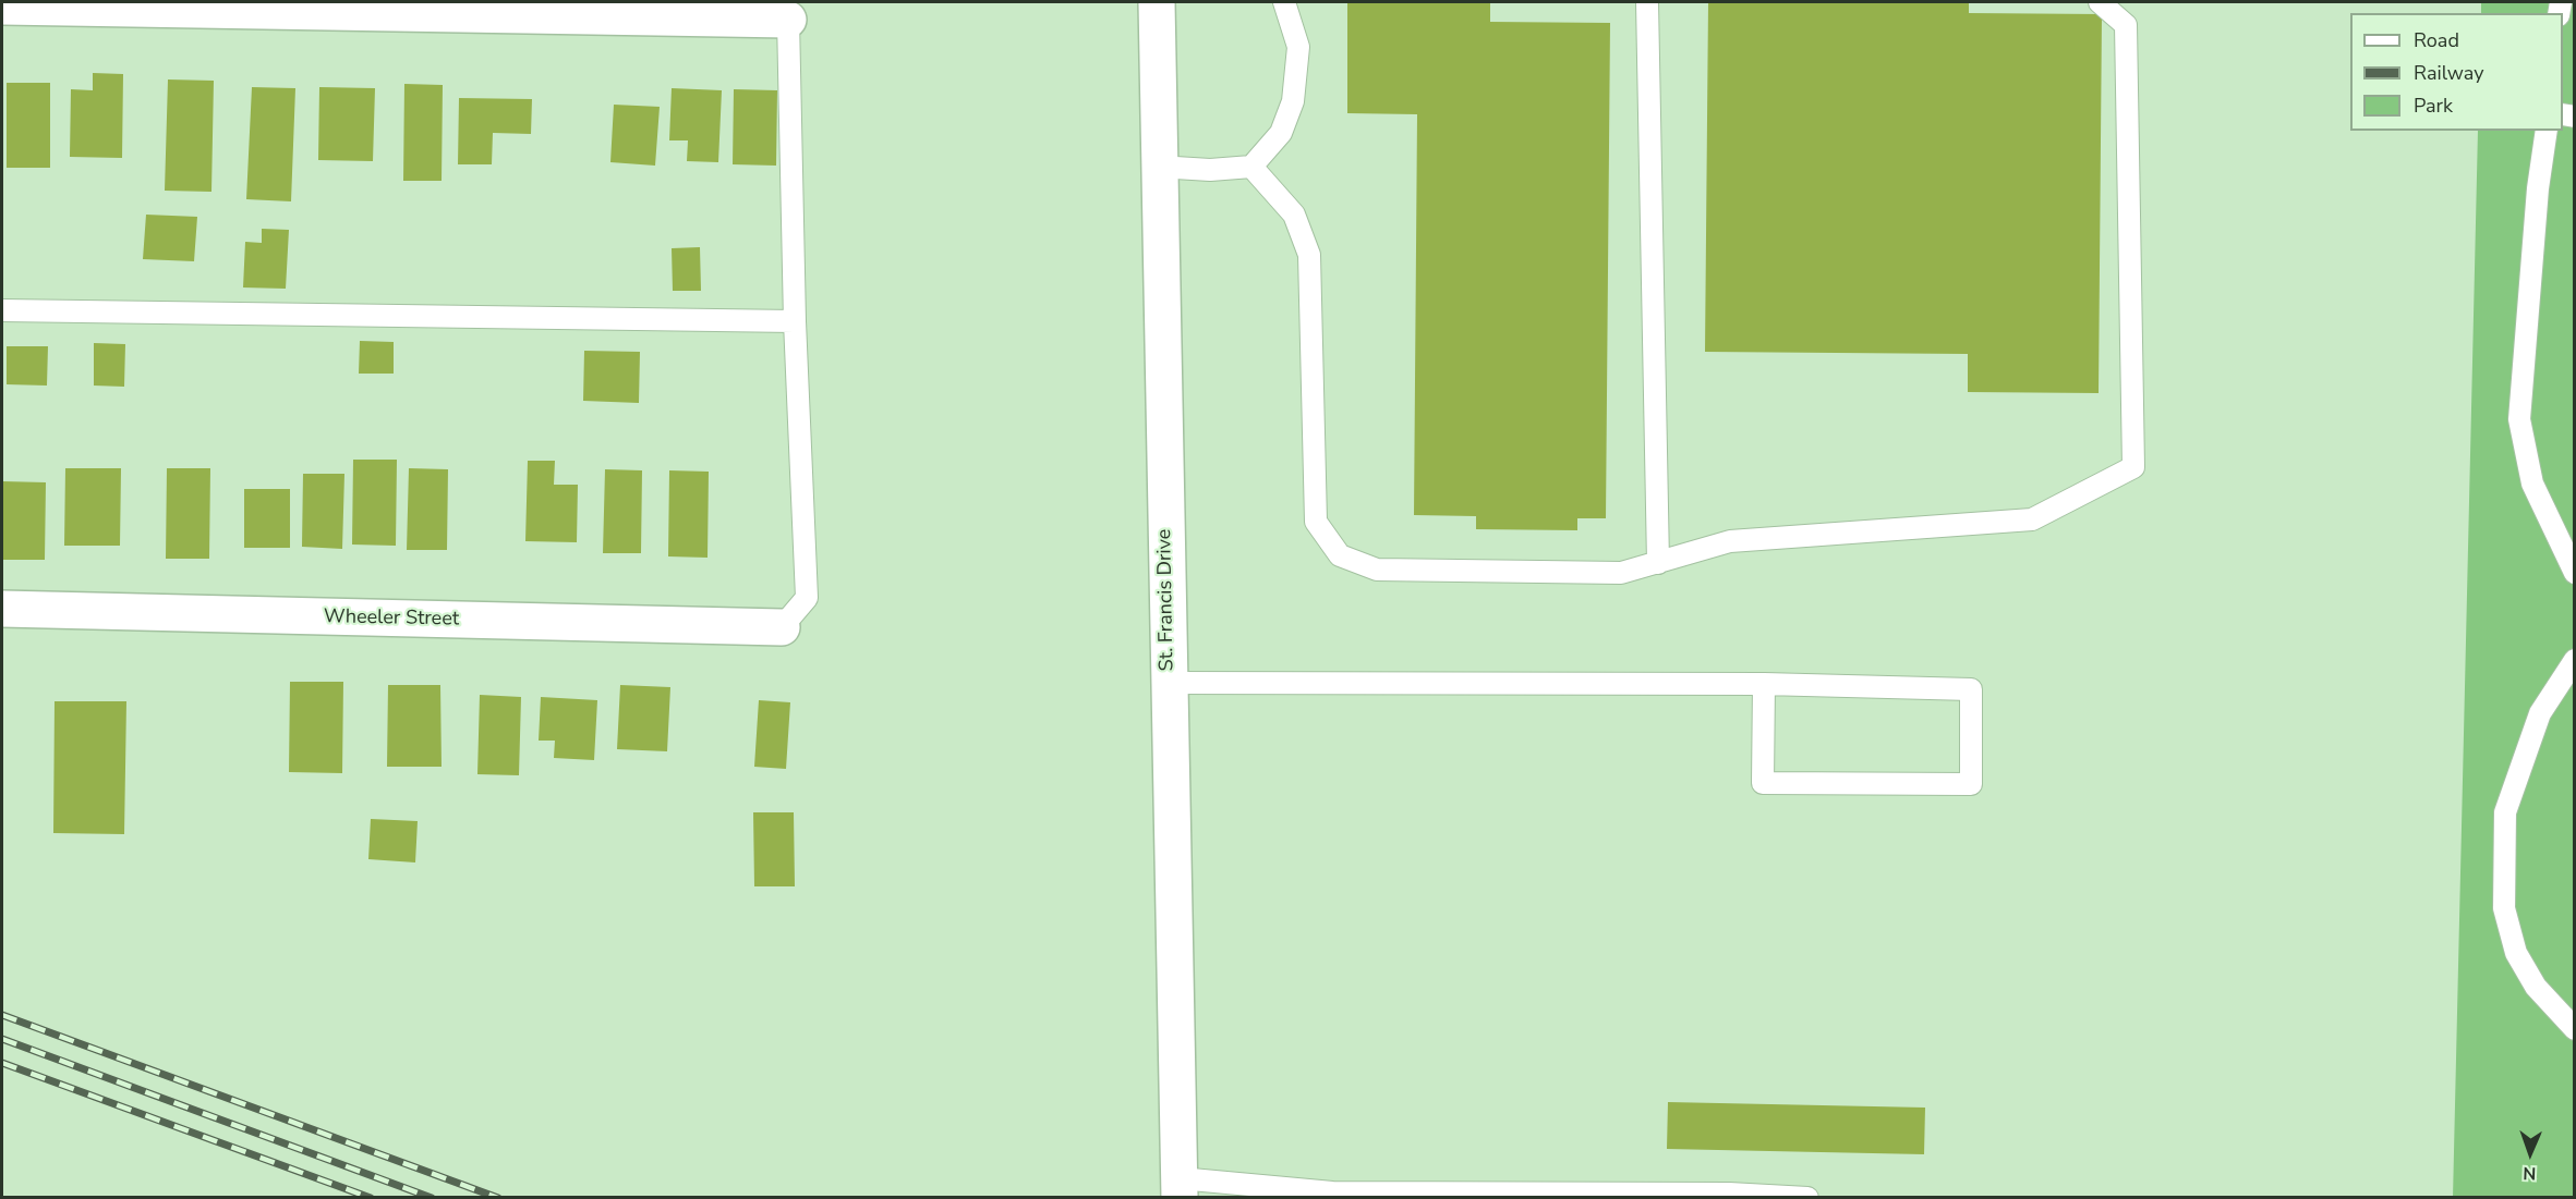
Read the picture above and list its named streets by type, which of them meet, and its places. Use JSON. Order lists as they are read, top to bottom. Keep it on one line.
{"streets":{"street":["St. Francis Drive","Wheeler Street"]},"legend":["Road","Railway","Park"],"north":"bottom"}
